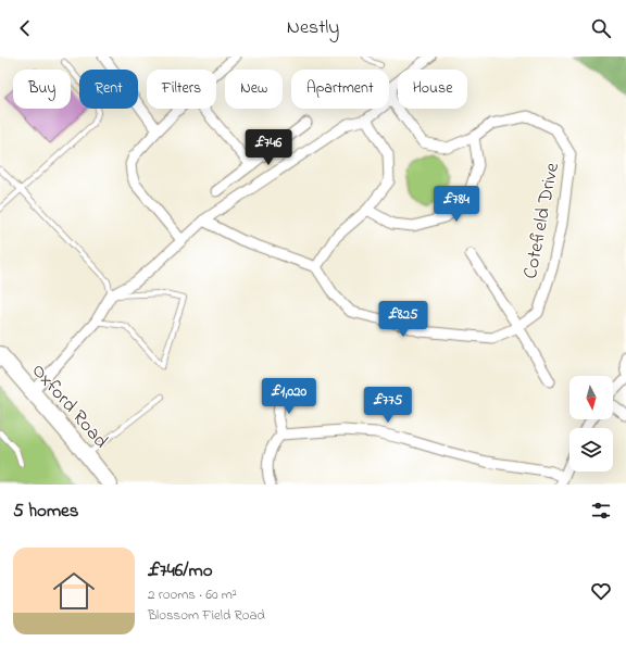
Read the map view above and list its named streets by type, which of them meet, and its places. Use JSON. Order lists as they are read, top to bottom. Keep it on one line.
{"streets":{"main road":["Oxford Road"],"street":["Cotefield Drive"]},"north":"bottom","page":{"header":"Nestly","chip":["Buy","Rent","Filters","New","Apartment","House"],"price":["£746","£784","£825","£1,020","£775"],"heading":"5 homes","list":[{"name":"£746/mo","note":"2 rooms · 60 m² · Blossom Field Road"}]}}
